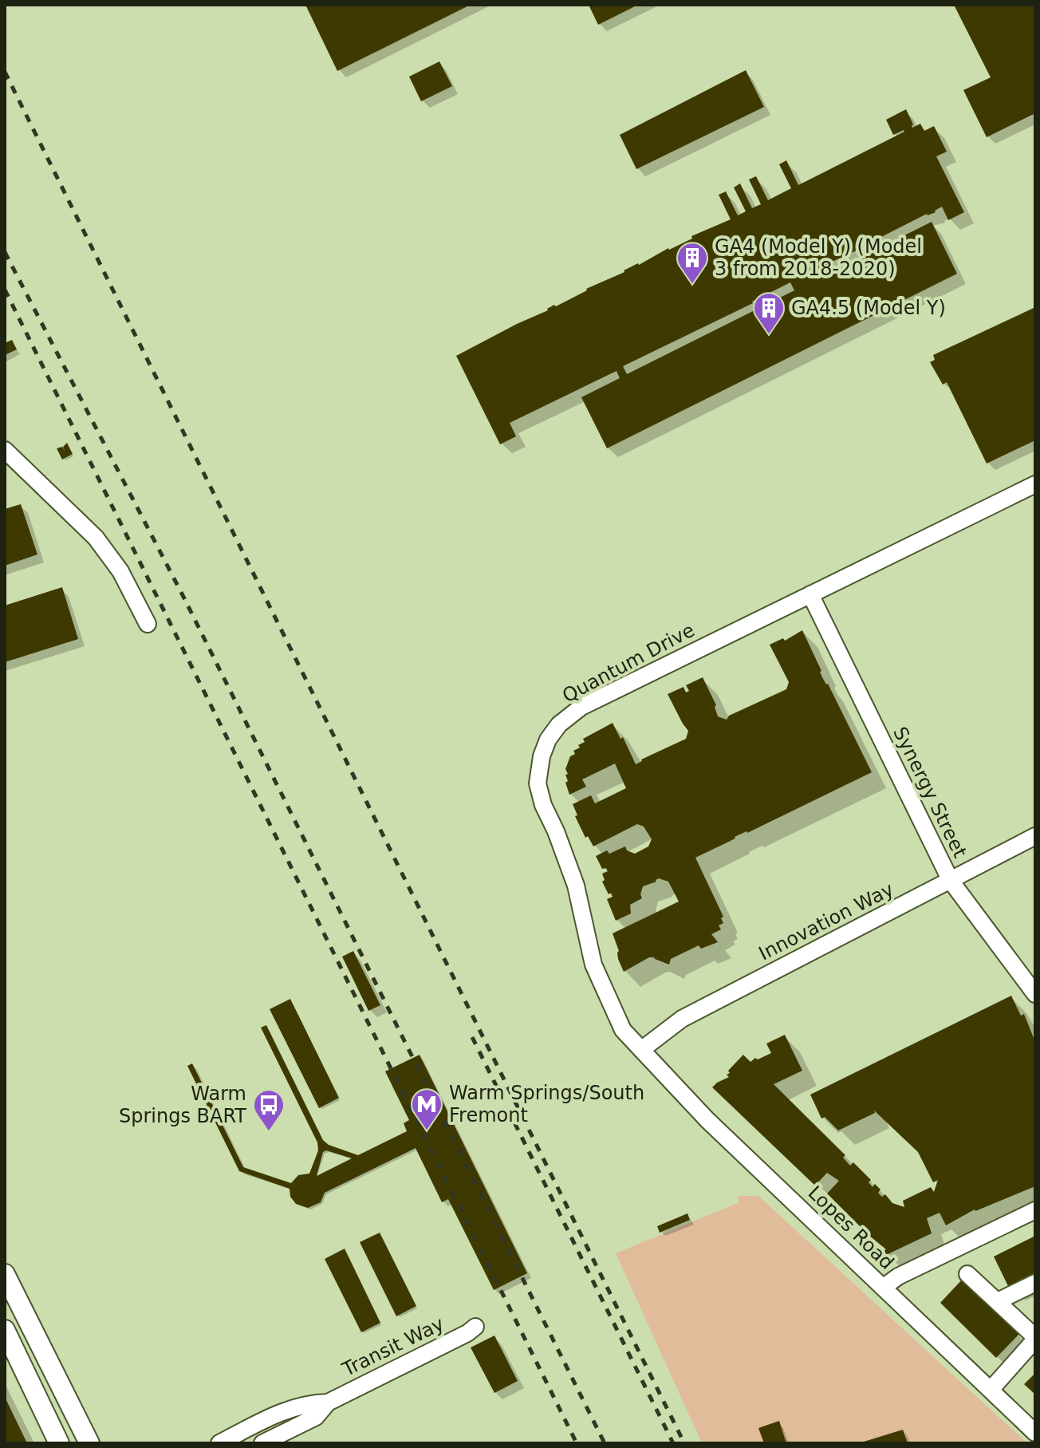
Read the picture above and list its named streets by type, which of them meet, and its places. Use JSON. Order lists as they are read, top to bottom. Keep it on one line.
{"streets":{"street":["Quantum Drive","Synergy Street","Innovation Way","Lopes Road","Transit Way"]},"crossings":[["Quantum Drive","Synergy Street"],["Quantum Drive","Innovation Way"],["Quantum Drive","Lopes Road"],["Synergy Street","Innovation Way"],["Innovation Way","Lopes Road"]],"places":{"building":["GA4 (Model Y) (Model 3 from 2018-2020)","GA4.5 (Model Y)"],"metro station":["Warm Springs/South Fremont"],"bus stop":["Warm Springs BART"]}}
